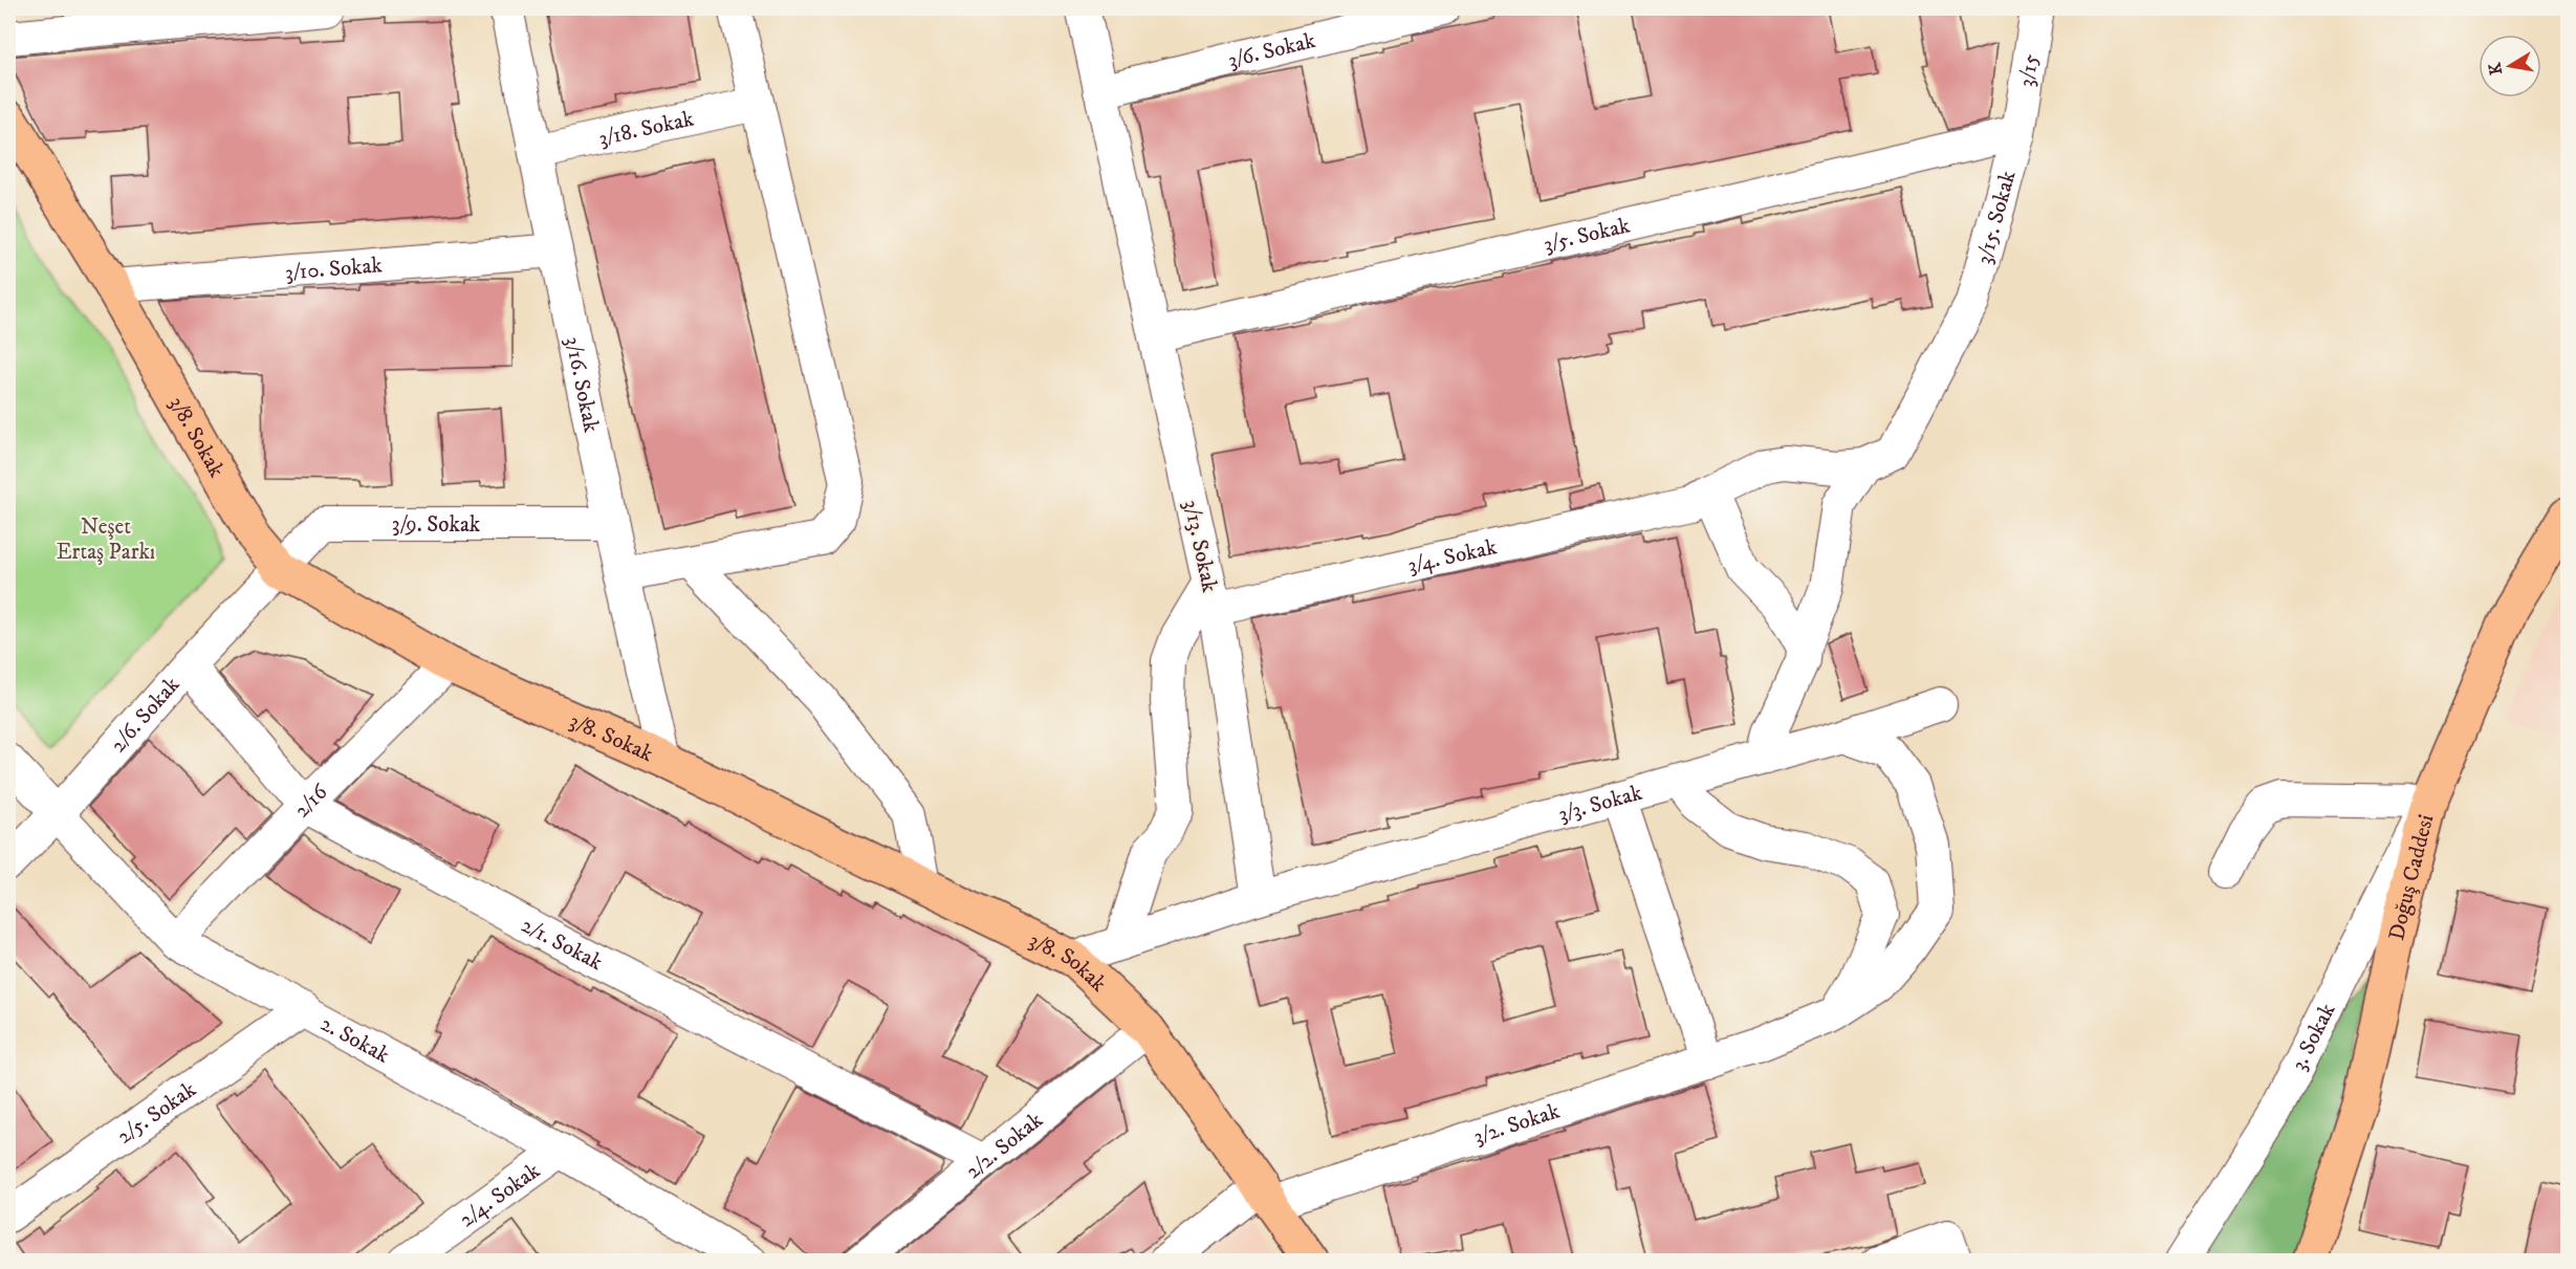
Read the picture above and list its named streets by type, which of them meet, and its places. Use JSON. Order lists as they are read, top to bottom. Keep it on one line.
{"streets":{"main road":["3/8. Sokak","Doğuş Caddesi"],"street":["3/6. Sokak","3/15","3/18. Sokak","3/15. Sokak","3/5. Sokak","3/10. Sokak","3/16. Sokak","3/9. Sokak","3/13. Sokak","3/4. Sokak","2/6. Sokak","2/16","3/3. Sokak","2/1. Sokak","3. Sokak","2. Sokak","2/5. Sokak","3/2. Sokak","2/2. Sokak","2/4. Sokak"]},"crossings":[["3/6. Sokak","3/13. Sokak"],["3/15","3/15. Sokak"],["3/15","3/5. Sokak"],["3/18. Sokak","3/16. Sokak"],["3/15. Sokak","3/5. Sokak"],["3/15. Sokak","3/4. Sokak"],["3/5. Sokak","3/13. Sokak"],["3/10. Sokak","3/16. Sokak"],["3/10. Sokak","3/8. Sokak"],["3/16. Sokak","3/8. Sokak"],["3/16. Sokak","3/9. Sokak"],["3/8. Sokak","3/9. Sokak"],["3/8. Sokak","2/6. Sokak"],["3/8. Sokak","2/16"],["3/8. Sokak","3/2. Sokak"],["3/8. Sokak","2/2. Sokak"],["3/9. Sokak","2/6. Sokak"],["3/13. Sokak","3/4. Sokak"],["3/13. Sokak","3/3. Sokak"],["2/6. Sokak","2/1. Sokak"],["2/6. Sokak","2. Sokak"],["2/16","2/1. Sokak"],["2/16","2. Sokak"],["3/3. Sokak","3/2. Sokak"],["Doğuş Caddesi","3. Sokak"],["2/1. Sokak","2/2. Sokak"],["2. Sokak","2/5. Sokak"],["2. Sokak","2/4. Sokak"]],"parks":["Neşet Ertaş Parkı"],"north":"left"}
